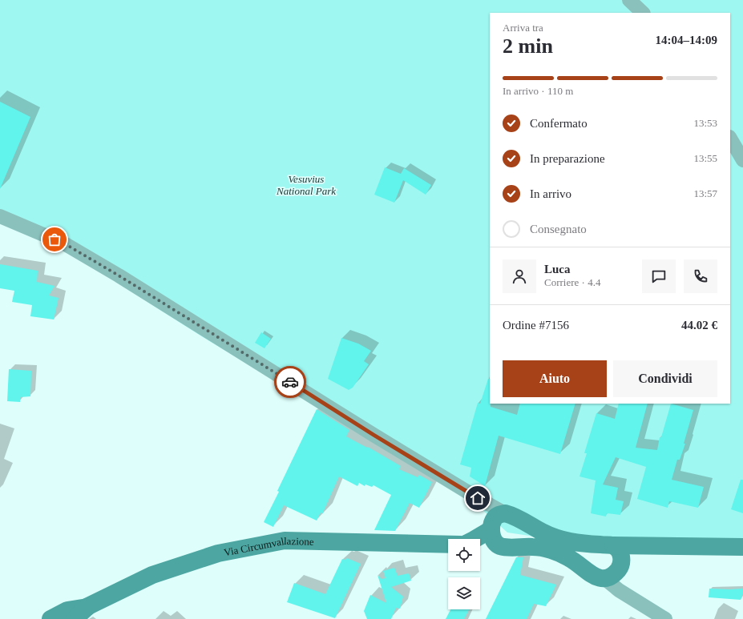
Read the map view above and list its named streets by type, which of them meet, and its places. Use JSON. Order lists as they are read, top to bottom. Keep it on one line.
{"streets":{"main road":["Via Circumvallazione"]},"parks":["Vesuvius National Park"],"page":{"heading":["2 min","Arriva tra","14:04–14:09"],"panel":["Luca","Corriere · 4.4","Ordine #7156","44.02 €"],"bar":"In arrivo · 110 m","list":[["Confermato","13:53"],["In preparazione","13:55"],["In arrivo","13:57"],"Consegnato"],"buttons":["Aiuto","Condividi"]}}
